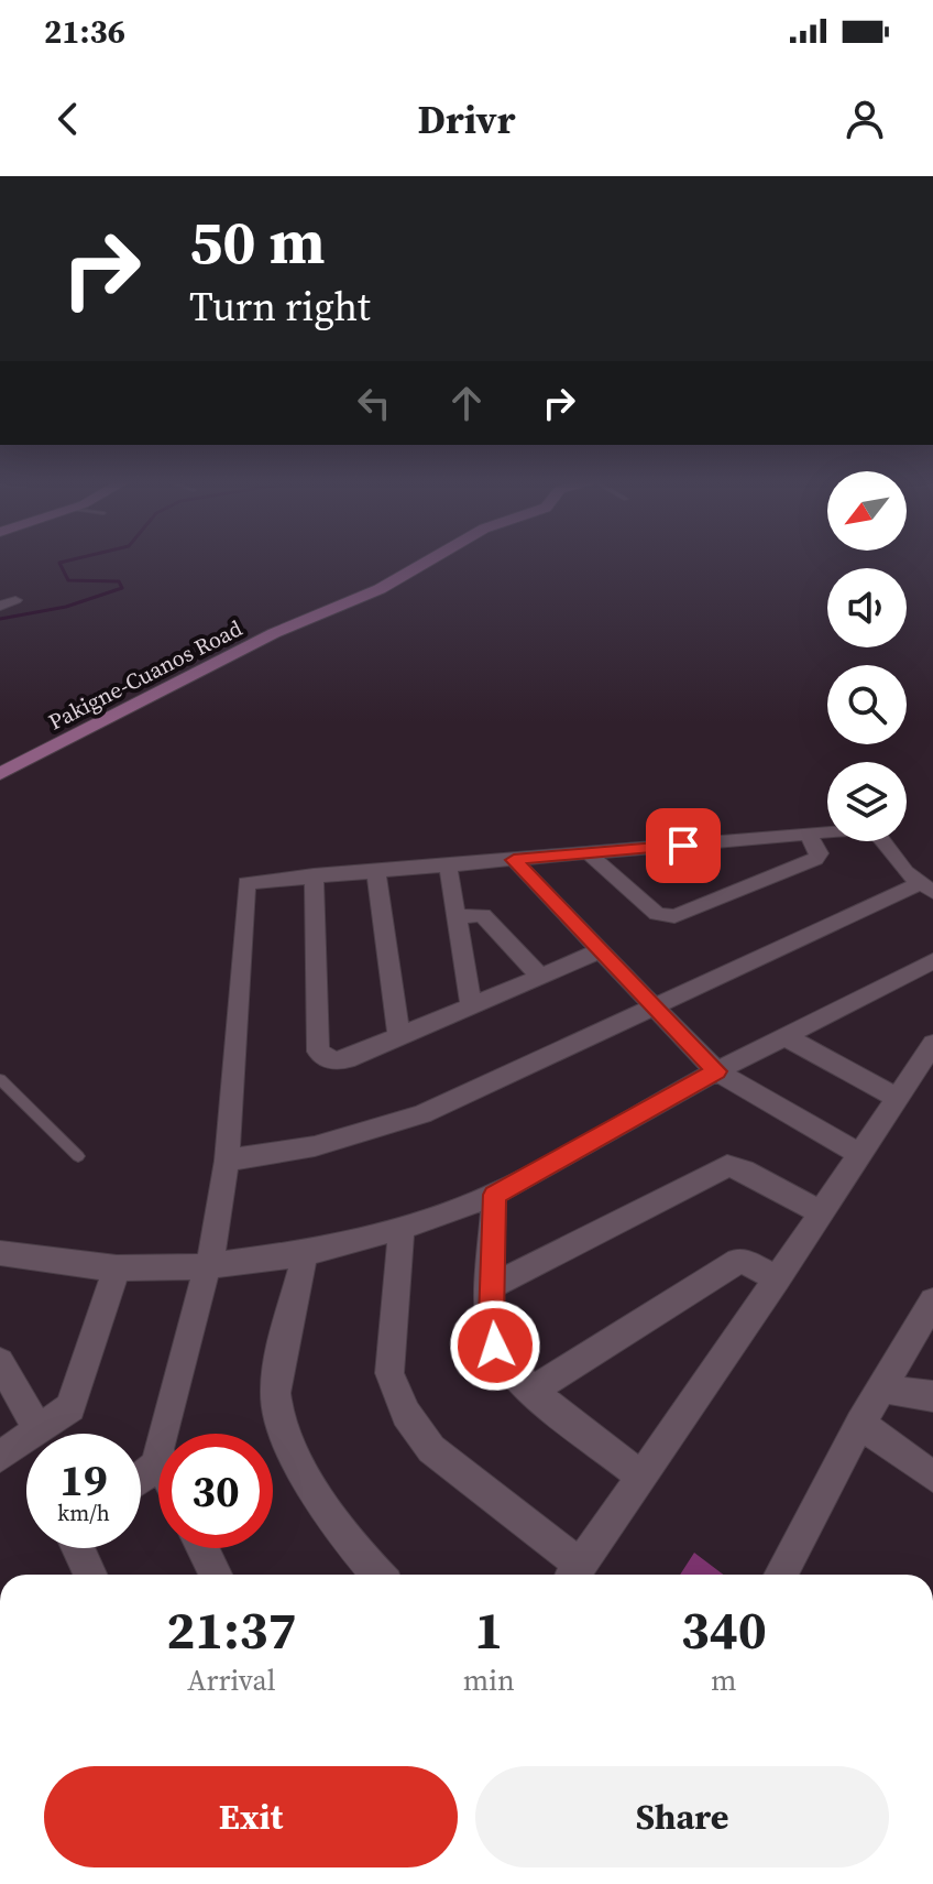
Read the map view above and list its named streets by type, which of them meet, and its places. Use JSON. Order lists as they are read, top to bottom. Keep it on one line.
{"streets":{"street":["Pakigne-Cuanos Road"]},"north":"bottom left","page":{"status":"21:36","header":"Drivr","turn":["50 m","Turn right"],"speed":"19 km/h","limit":"30","eta":["21:37","Arrival","1","min","340","m"],"buttons":["Exit","Share"]}}
